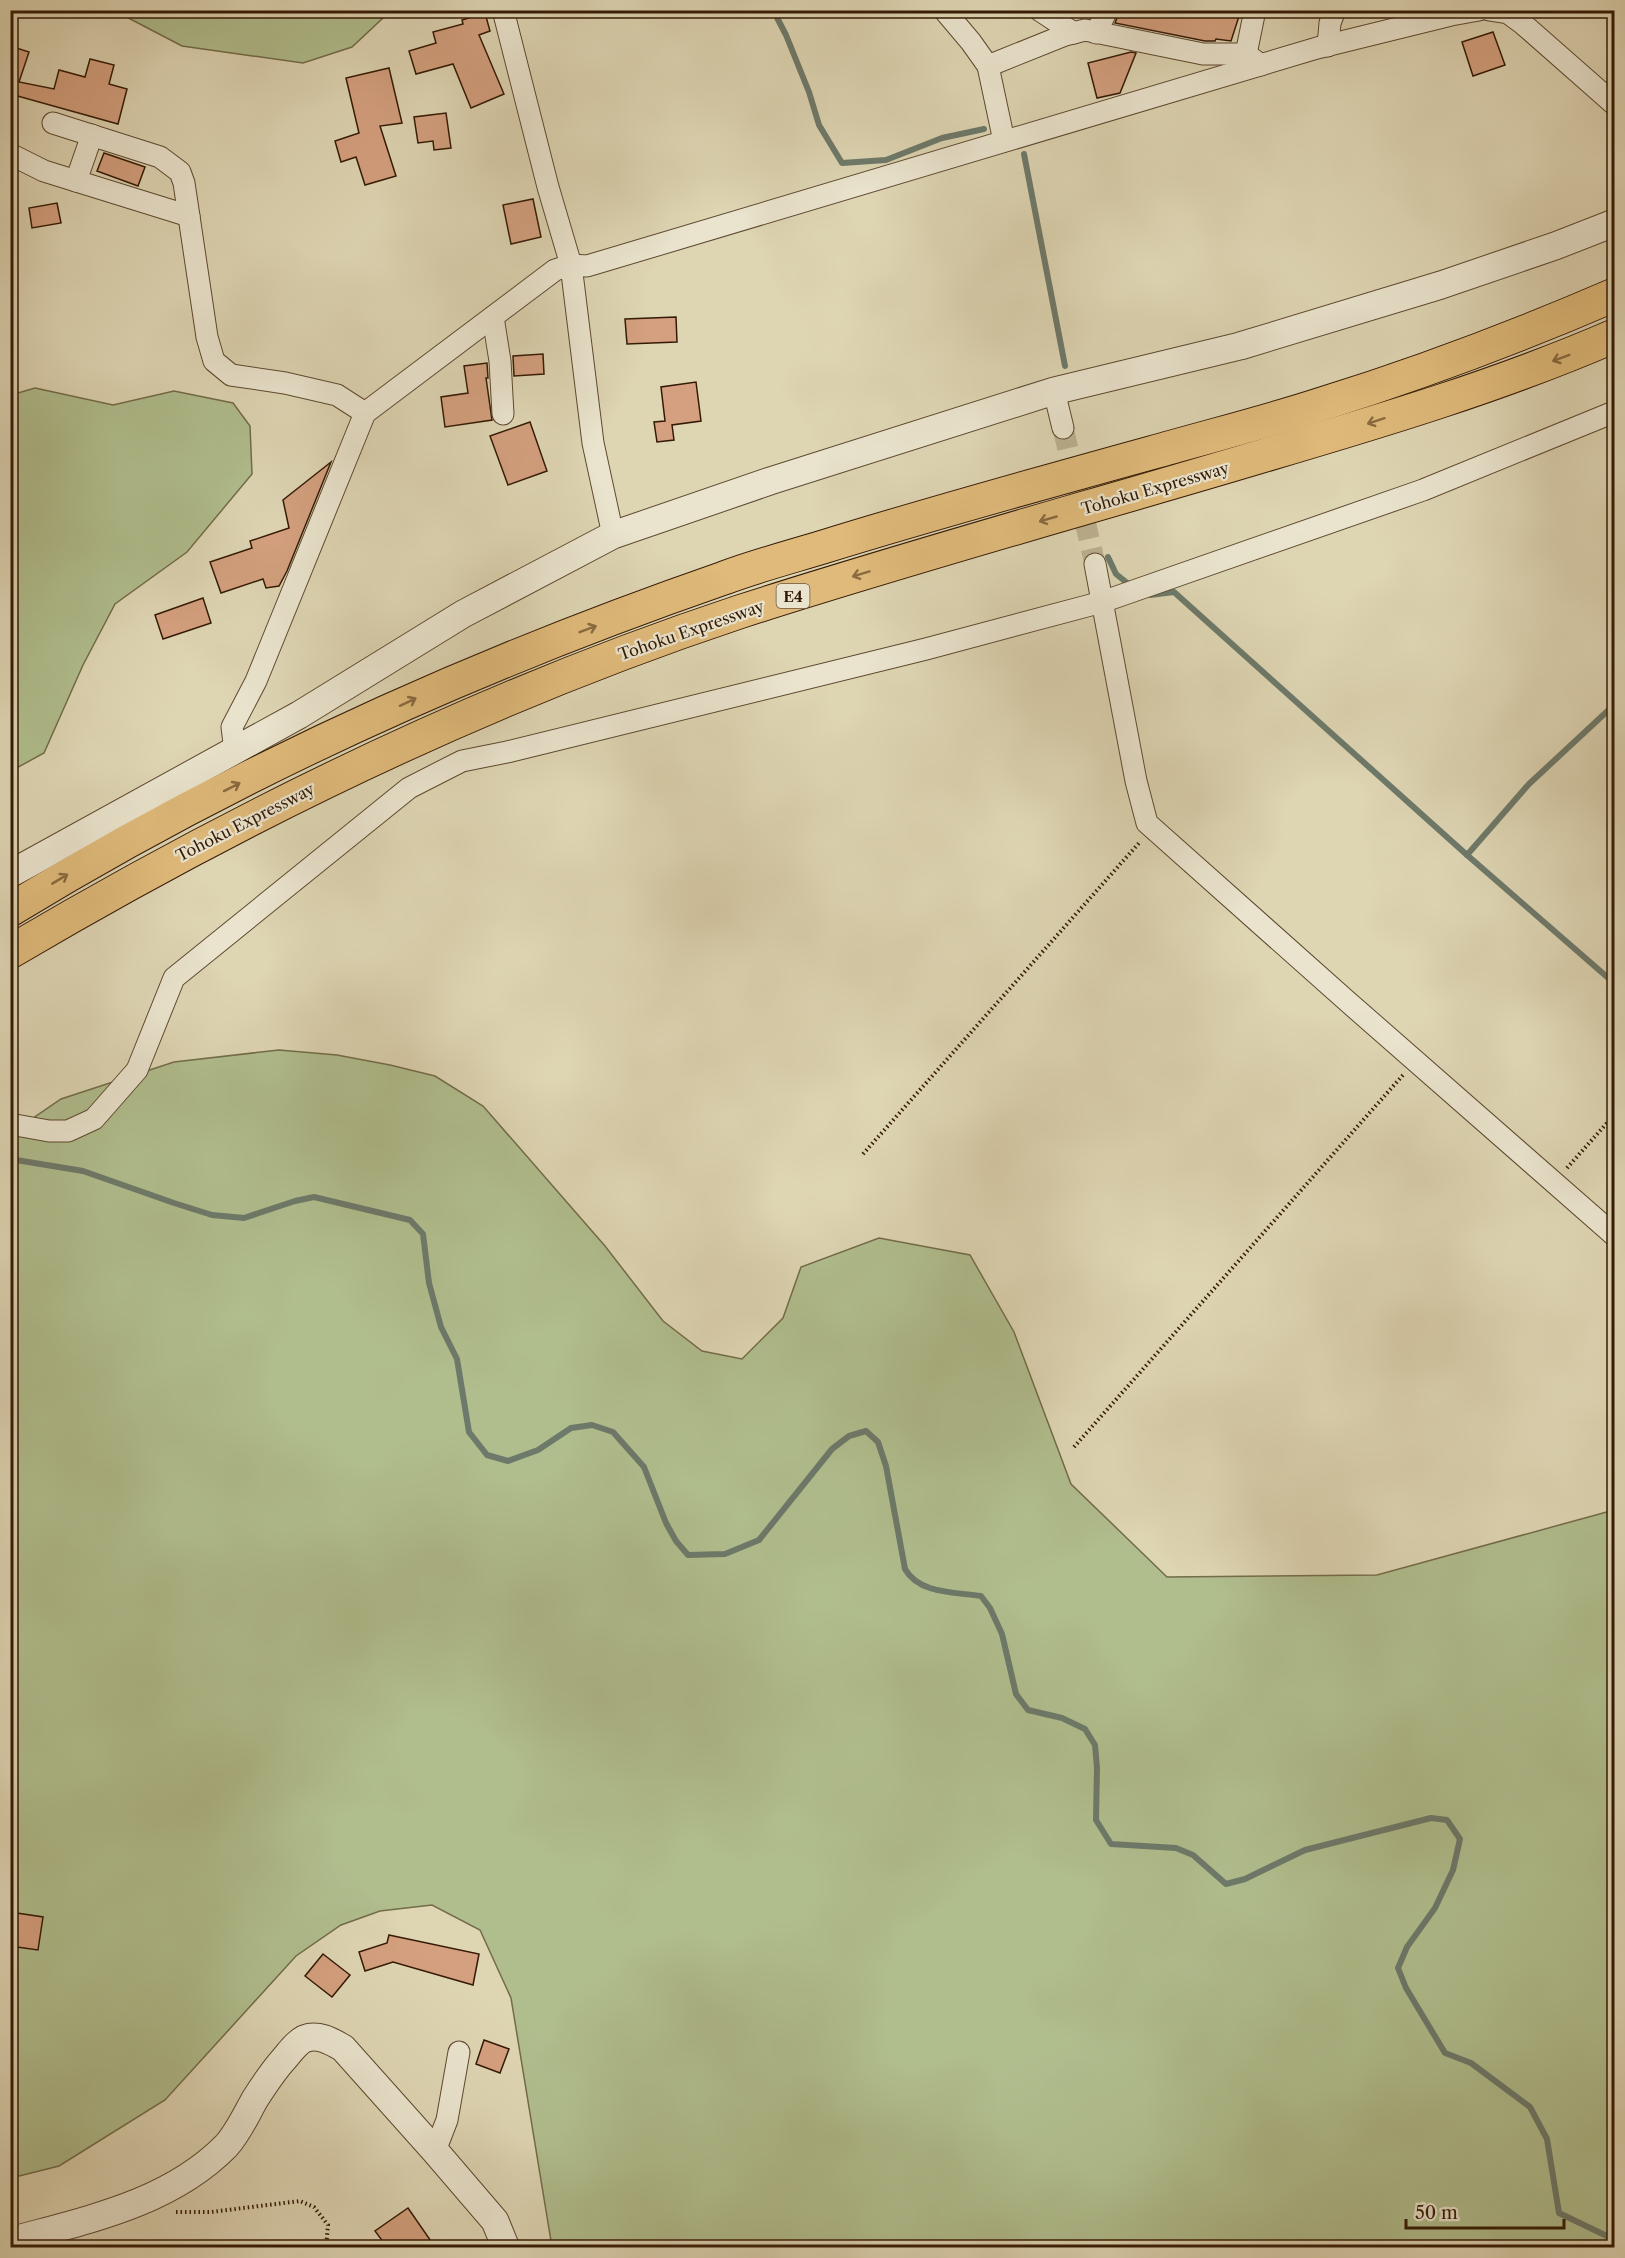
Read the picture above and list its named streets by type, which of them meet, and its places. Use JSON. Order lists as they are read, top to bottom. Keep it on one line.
{"streets":{"highway":["Tohoku Expressway","E4"]},"scale_bar":"50 m"}
